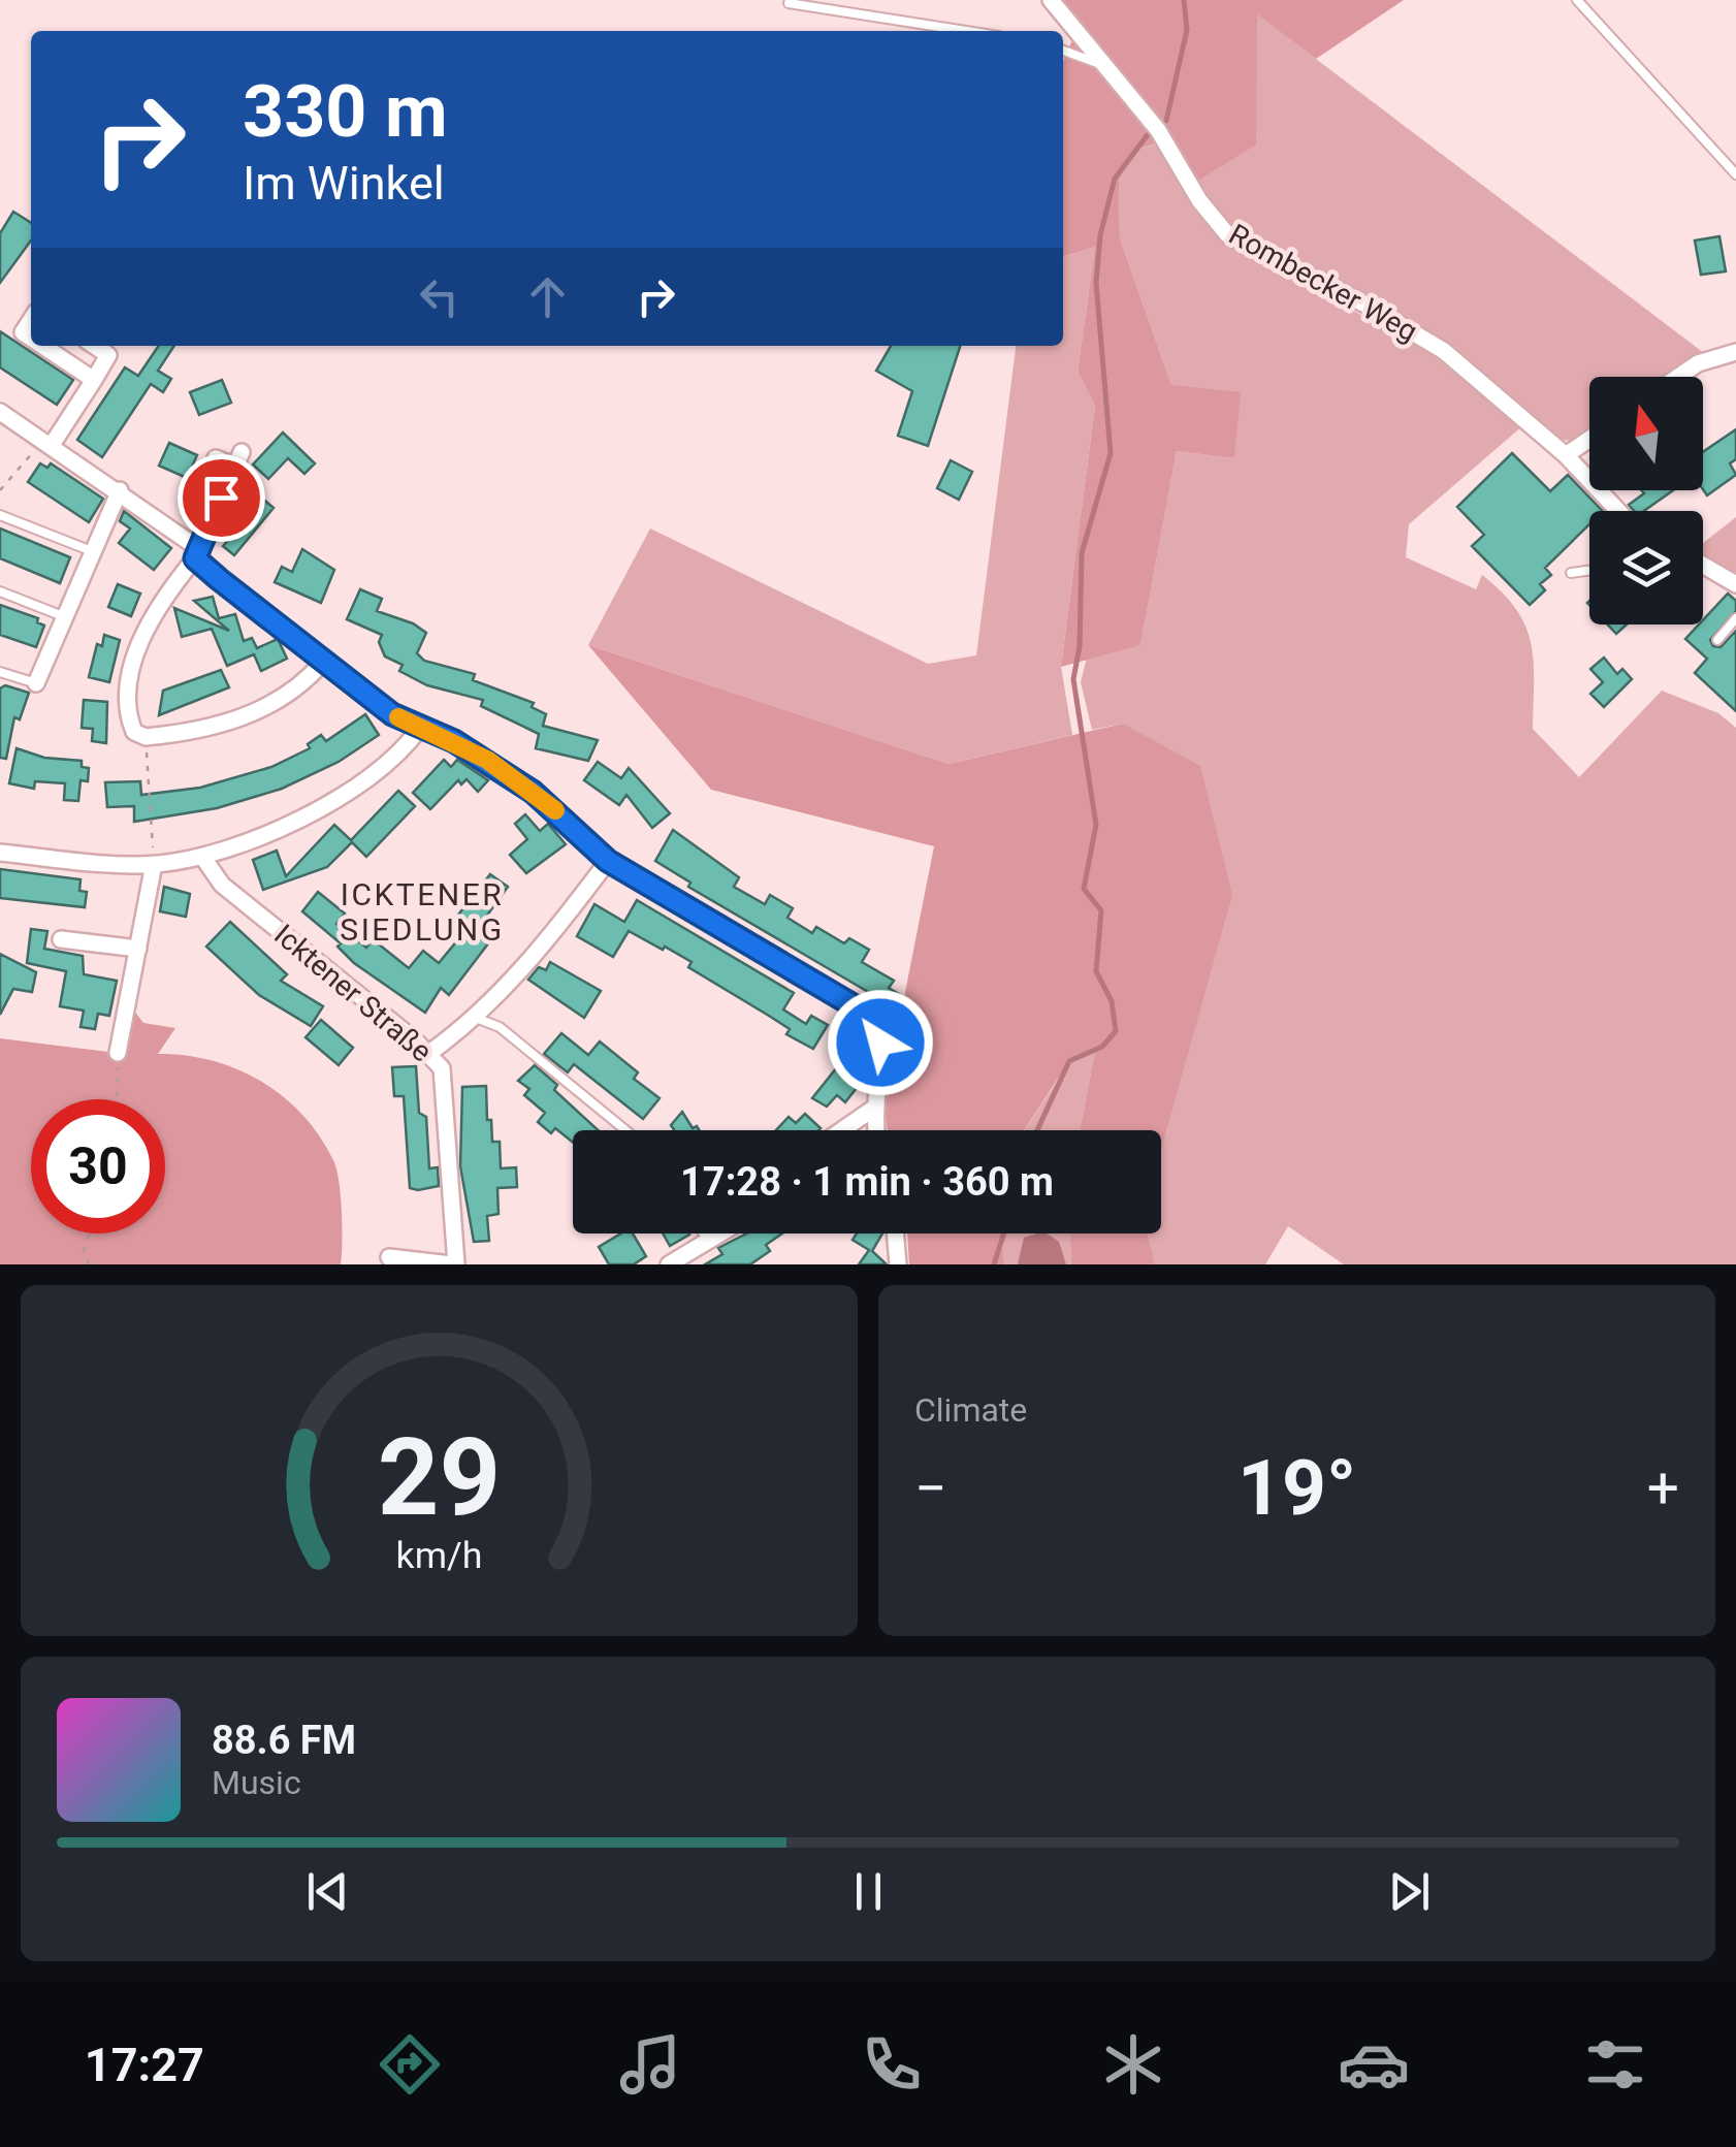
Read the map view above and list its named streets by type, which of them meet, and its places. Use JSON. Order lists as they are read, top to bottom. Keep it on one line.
{"streets":{"street":["Rombecker Weg","Icktener Straße"]},"districts":["ICKTENER SIEDLUNG"],"north":"top","page":{"turn":["330 m","Im Winkel"],"limit":"30","trip":"17:28 · 1 min · 360 m","tile":"Climate","heat":["−","19°","+"],"song":["88.6 FM","Music"],"tabs":"17:27","gauge":["29","km/h"]}}
